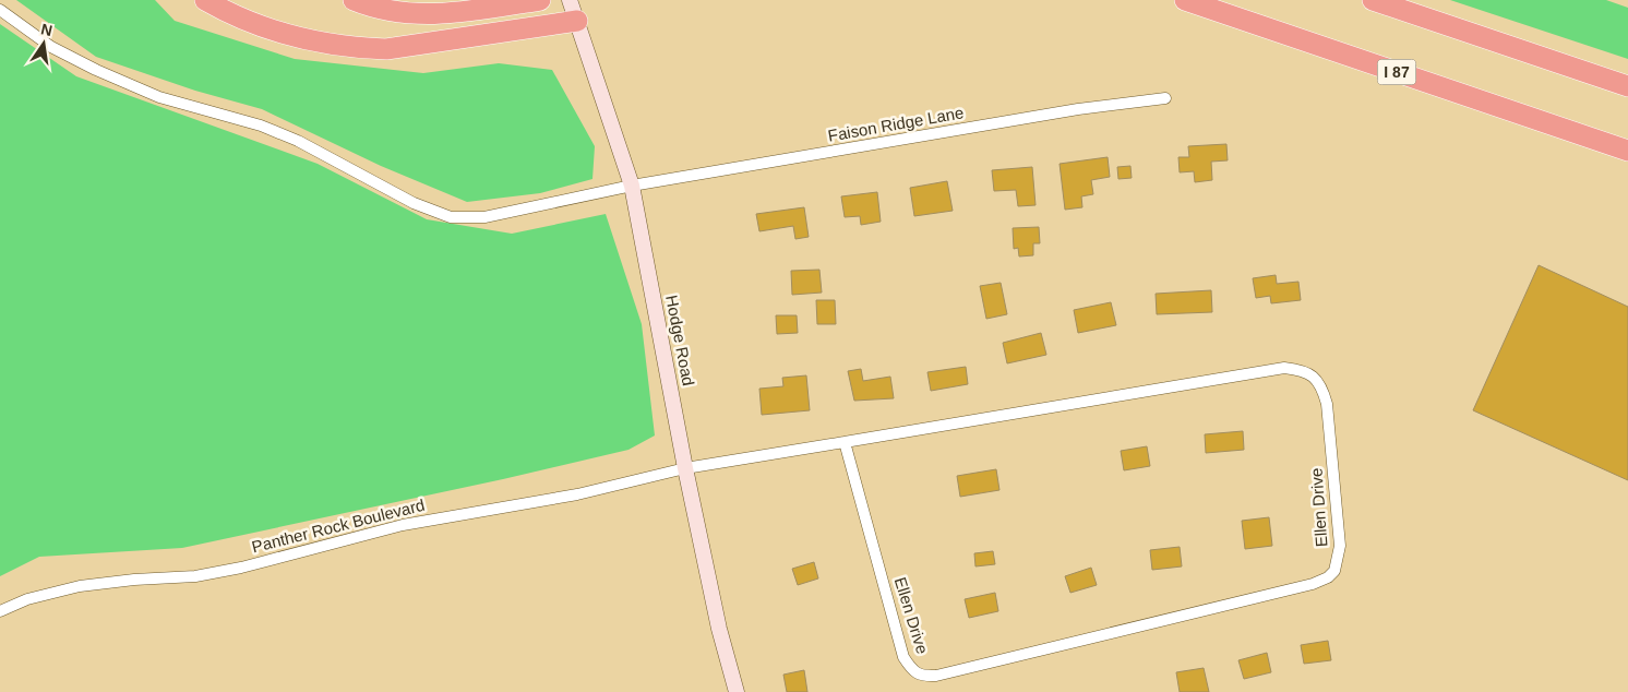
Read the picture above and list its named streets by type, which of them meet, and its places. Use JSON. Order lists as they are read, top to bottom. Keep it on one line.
{"streets":{"highway":["I 87"],"main road":["Hodge Road"],"street":["Faison Ridge Lane","Ellen Drive","Panther Rock Boulevard"]},"crossings":[["Faison Ridge Lane","Hodge Road"],["Hodge Road","Ellen Drive"],["Hodge Road","Panther Rock Boulevard"],["Ellen Drive","Panther Rock Boulevard"]],"north":"top"}
